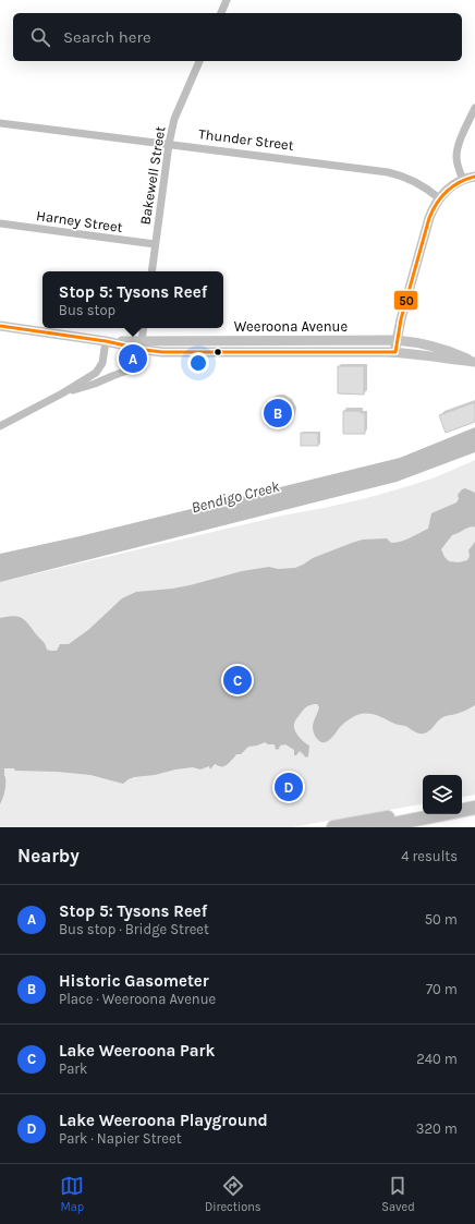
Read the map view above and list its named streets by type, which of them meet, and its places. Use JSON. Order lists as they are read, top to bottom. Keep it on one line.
{"streets":{"main road":["Weeroona Avenue"],"street":["Thunder Street","Bakewell Street","Harney Street"]},"crossings":[["Thunder Street","Bakewell Street"],["Bakewell Street","Harney Street"]],"water":["Bendigo Creek"],"lines":["transit line 50"],"page":{"search":"Search here","popup":["Stop 5: Tysons Reef","Bus stop"],"pins":["A","B","C","D"],"heading":["Nearby","4 results"],"list":[{"mark":"A","name":"Stop 5: Tysons Reef","note":"Bus stop · Bridge Street","value":"50 m"},{"mark":"B","name":"Historic Gasometer","note":"Place · Weeroona Avenue","value":"70 m"},{"mark":"C","name":"Lake Weeroona Park","note":"Park","value":"240 m"},{"mark":"D","name":"Lake Weeroona Playground","note":"Park · Napier Street","value":"320 m"}],"nav":["Map","Directions","Saved"]}}
